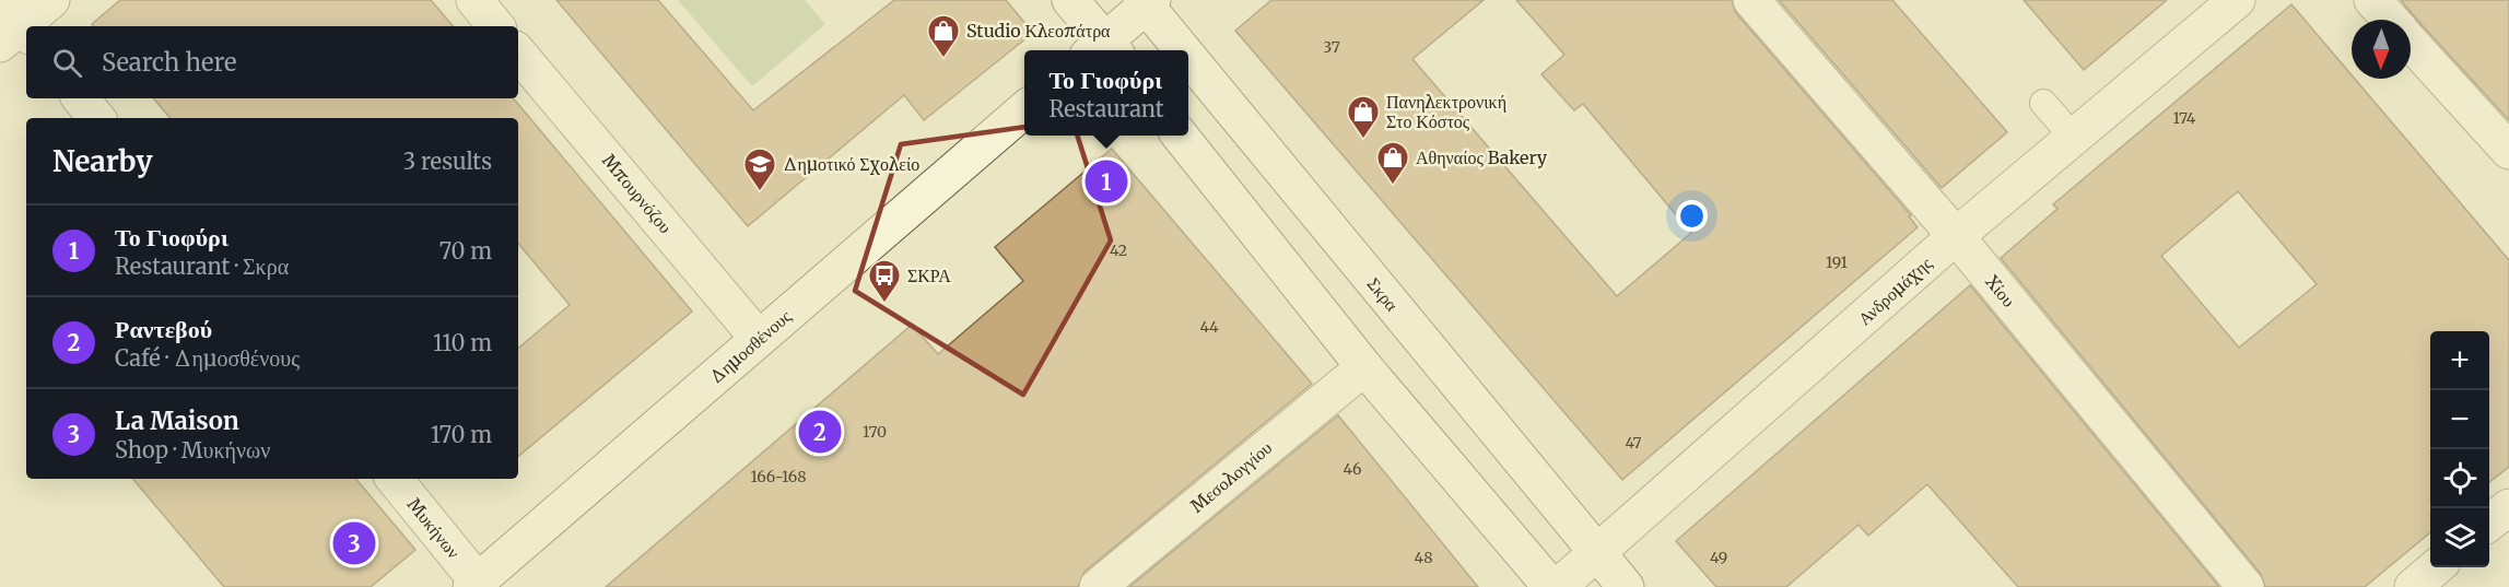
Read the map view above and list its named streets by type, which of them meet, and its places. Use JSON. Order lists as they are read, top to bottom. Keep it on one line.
{"streets":{"street":["Μπουρνόζου","Ανδρομάχης","Χίου","Σκρα","Δημοσθένους","Μεσολογγίου","Μυκήνων"]},"crossings":[["Μπουρνόζου","Δημοσθένους"],["Ανδρομάχης","Χίου"],["Ανδρομάχης","Σκρα"],["Δημοσθένους","Μυκήνων"]],"places":{"shop":["Studio Κλεοπάτρα","Πανηλεκτρονική Στο Κόστος","Αθηναίος Bakery"],"school or university":["Δημοτικό Σχολείο"],"bus stop":["ΣΚΡΑ"]},"house_numbers":["37","174","42","191","44","170","47","46","166-168","48","49"],"north":"bottom","page":{"search":"Search here","popup":["Το Γιοφύρι","Restaurant"],"heading":["Nearby","3 results"],"pins":["1","2","3"],"list":[{"mark":"1","name":"Το Γιοφύρι","note":"Restaurant · Σκρα","value":"70 m"},{"mark":"2","name":"Ραντεβού","note":"Café · Δημοσθένους","value":"110 m"},{"mark":"3","name":"La Maison","note":"Shop · Μυκήνων","value":"170 m"}],"map_buttons":["+","−"]}}
